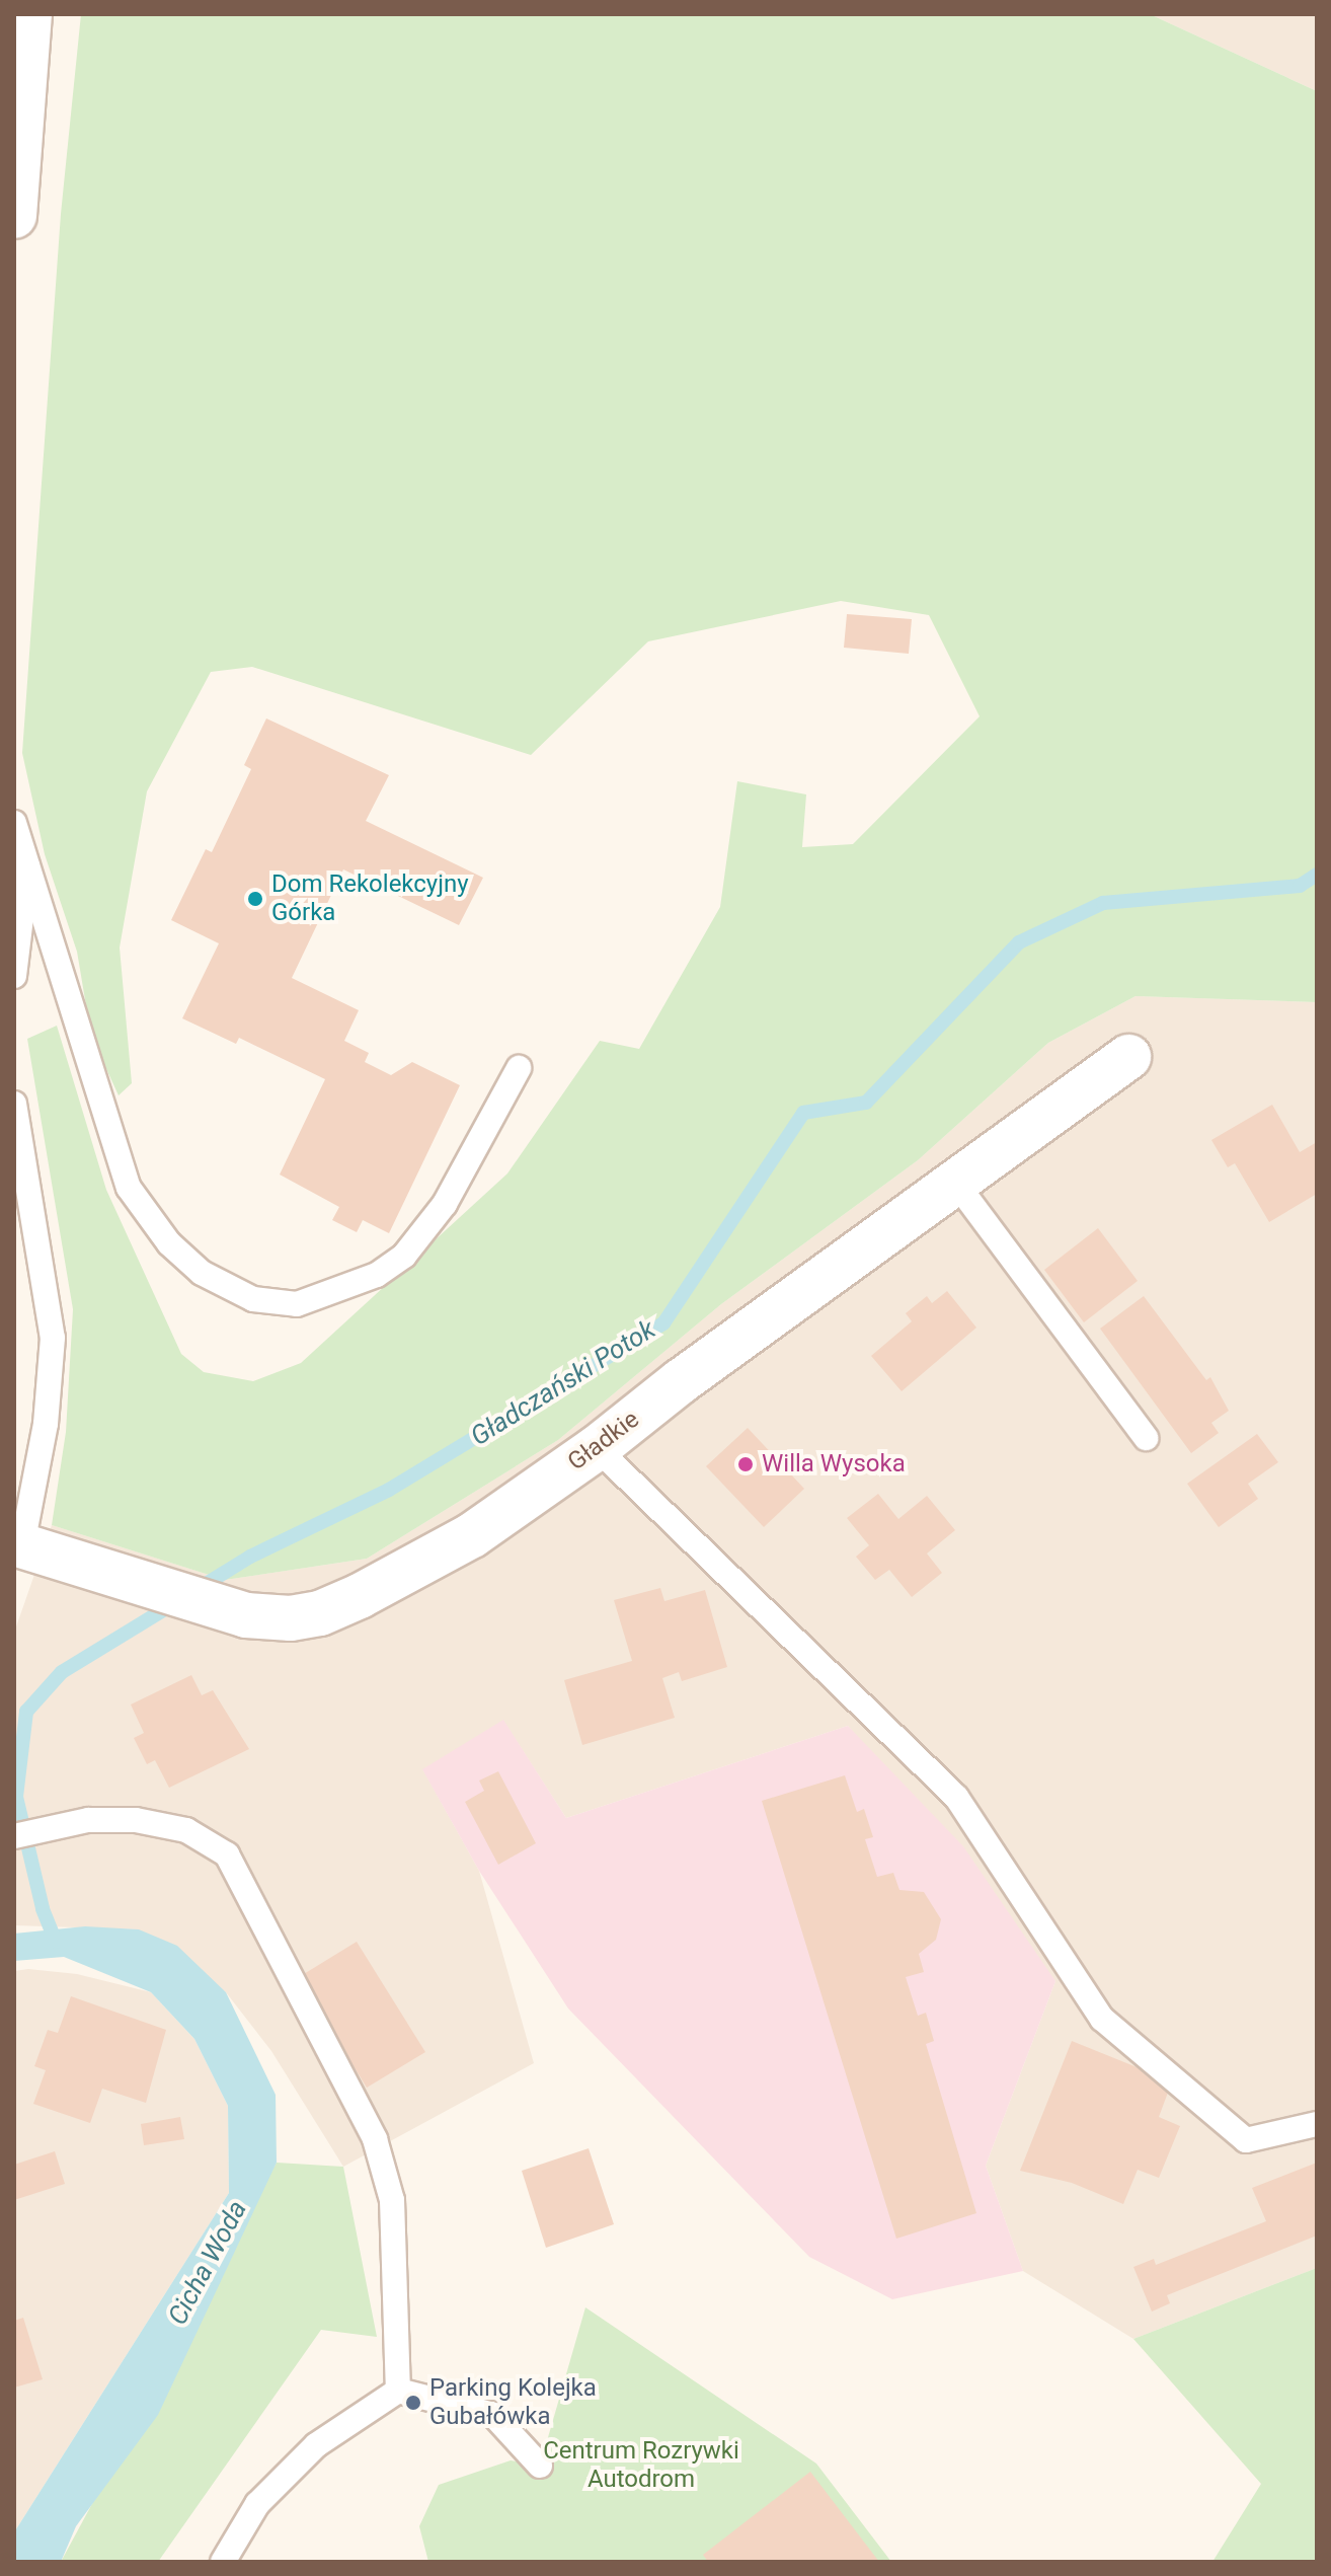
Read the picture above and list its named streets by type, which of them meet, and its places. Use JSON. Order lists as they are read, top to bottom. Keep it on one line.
{"streets":{"street":["Gładkie"]},"water":["Gładczański Potok","Cicha Woda"],"parks":["Centrum Rozrywki Autodrom"],"places":["Dom Rekolekcyjny Górka","Willa Wysoka","Parking Kolejka Gubałówka"]}
